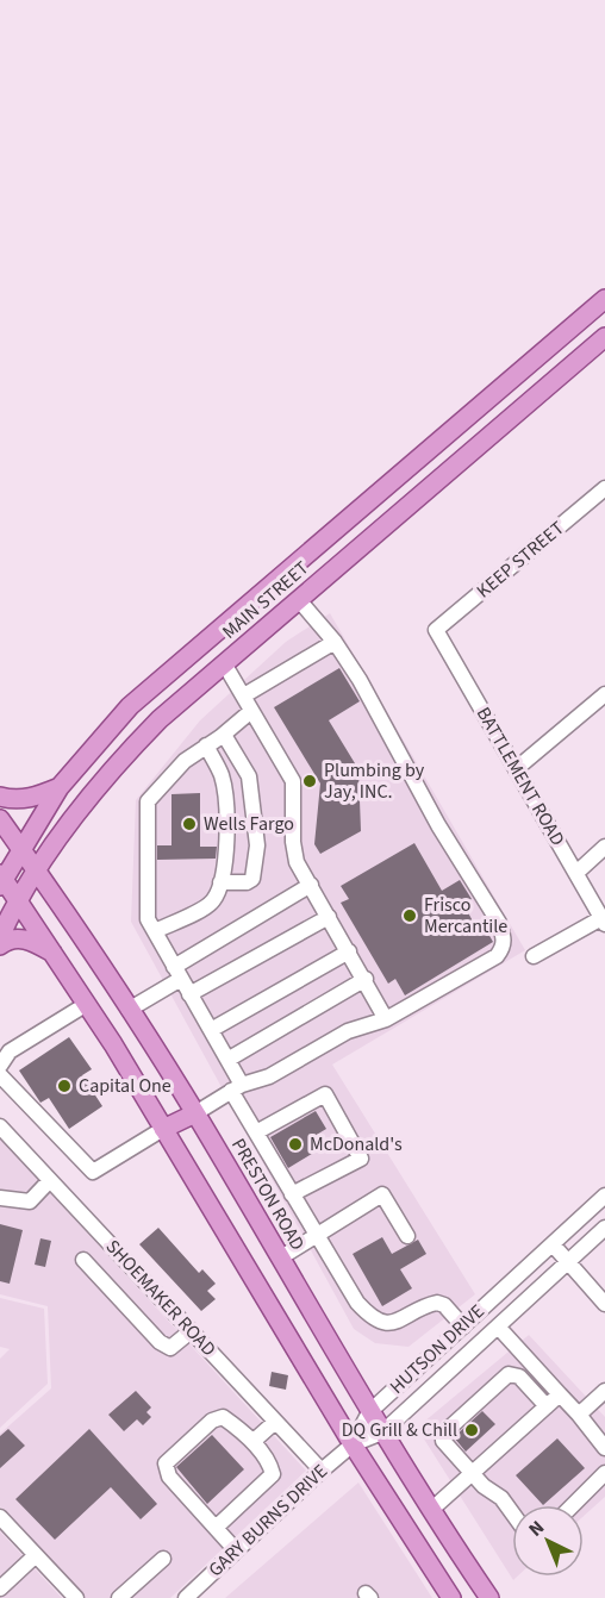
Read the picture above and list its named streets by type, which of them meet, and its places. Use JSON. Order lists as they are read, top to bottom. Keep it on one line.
{"streets":{"main road":["MAIN STREET","PRESTON ROAD"],"street":["KEEP STREET","BATTLEMENT ROAD","SHOEMAKER ROAD","HUTSON DRIVE","GARY BURNS DRIVE"]},"crossings":[["KEEP STREET","BATTLEMENT ROAD"],["MAIN STREET","PRESTON ROAD"],["PRESTON ROAD","HUTSON DRIVE"],["SHOEMAKER ROAD","GARY BURNS DRIVE"],["HUTSON DRIVE","GARY BURNS DRIVE"]],"places":["Plumbing by Jay, INC.","Wells Fargo","Frisco Mercantile","Capital One","McDonald's","DQ Grill & Chill"],"north":"top left"}
